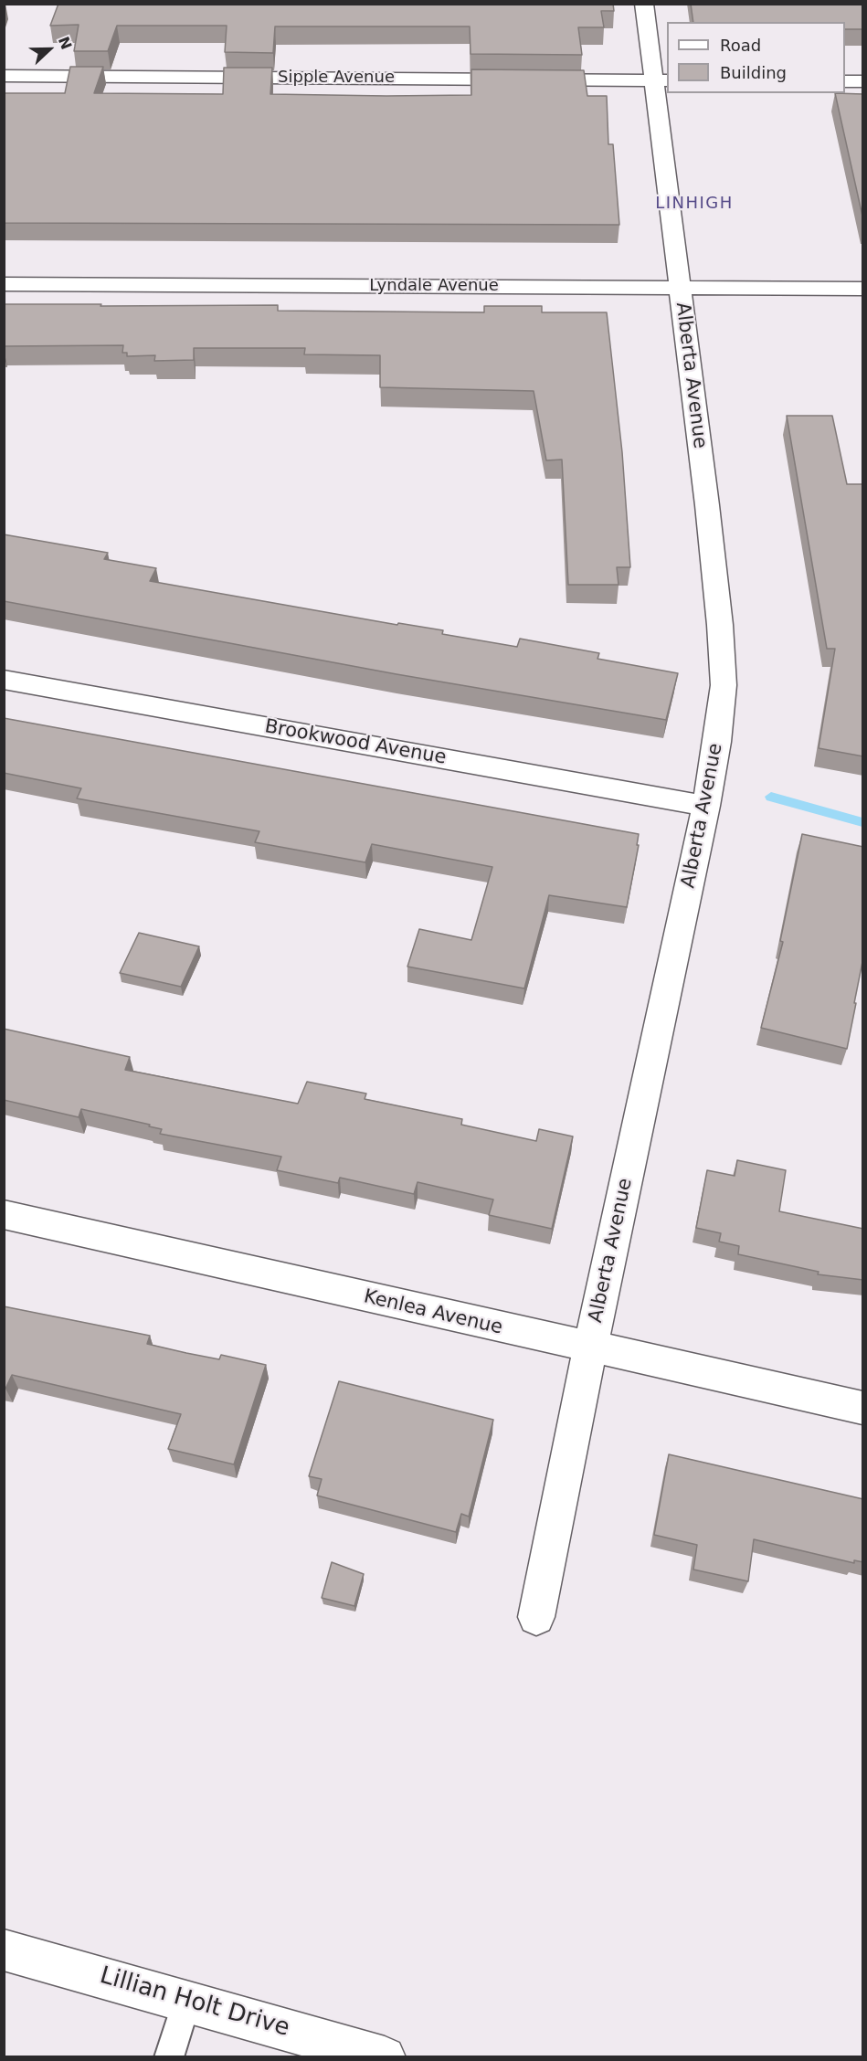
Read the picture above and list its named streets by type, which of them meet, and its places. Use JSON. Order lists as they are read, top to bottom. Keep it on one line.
{"streets":{"street":["Sipple Avenue","Lyndale Avenue","Alberta Avenue","Brookwood Avenue","Kenlea Avenue","Lillian Holt Drive"]},"crossings":[["Sipple Avenue","Alberta Avenue"],["Lyndale Avenue","Alberta Avenue"],["Alberta Avenue","Brookwood Avenue"],["Alberta Avenue","Kenlea Avenue"]],"districts":["LINHIGH"],"legend":["Road","Building"],"north":"right"}
